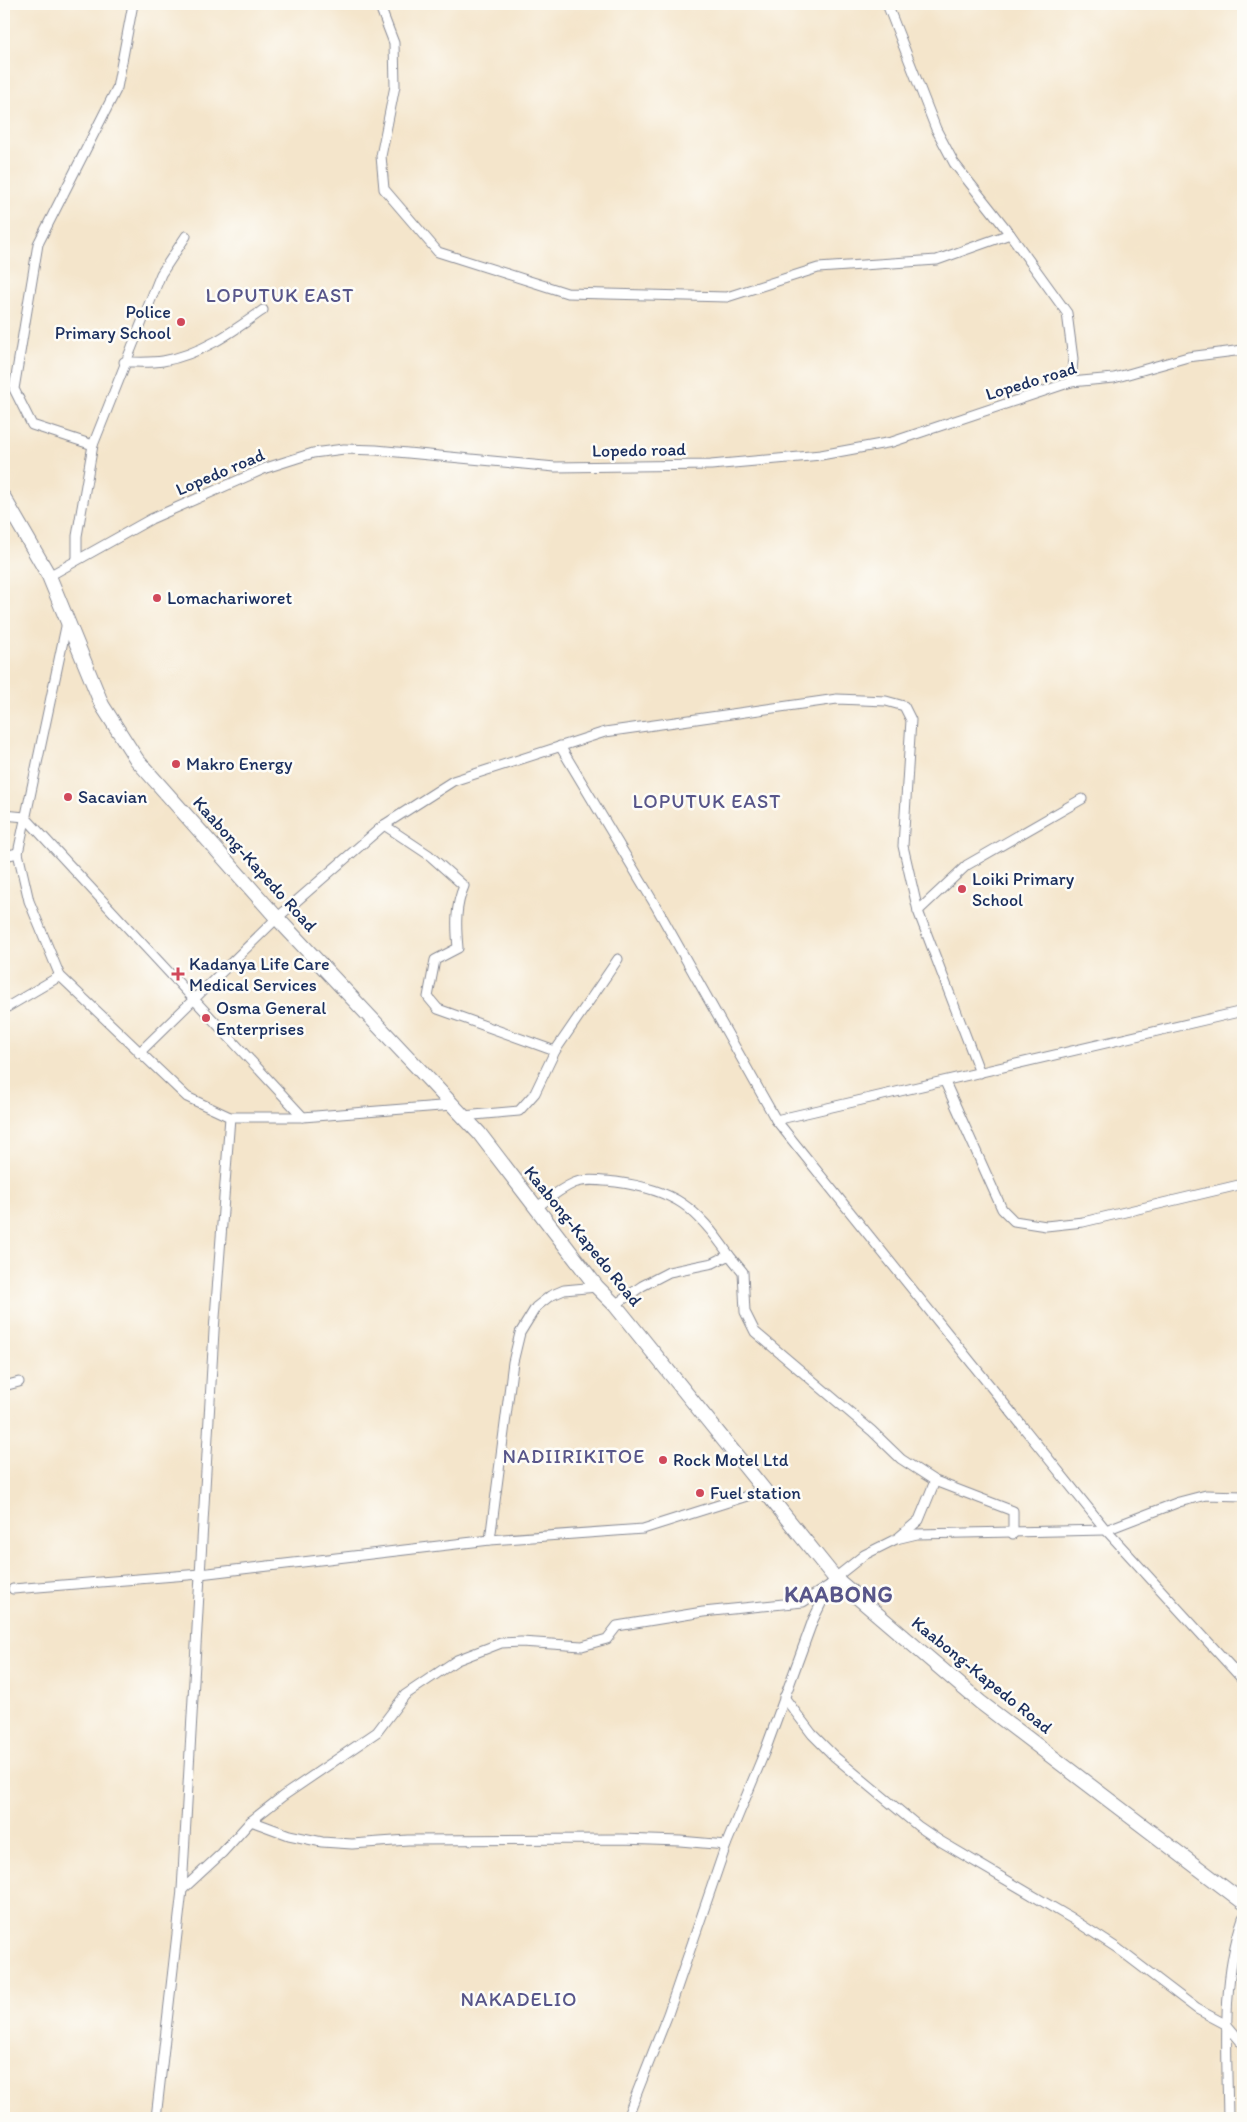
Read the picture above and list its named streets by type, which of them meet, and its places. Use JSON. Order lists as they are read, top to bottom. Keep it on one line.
{"streets":{"main road":["Kaabong-Kapedo Road"],"street":["Lopedo road"]},"crossings":[["Lopedo road","Kaabong-Kapedo Road"]],"districts":["LOPUTUK EAST","LOPUTUK EAST","NADIIRIKITOE","KAABONG","NAKADELIO"],"places":{"other":["Police Primary School","Lomachariworet","Makro Energy","Sacavian","Loiki Primary School","Osma General Enterprises","Rock Motel Ltd","Fuel station"],"health":["Kadanya Life Care Medical Services"]}}
